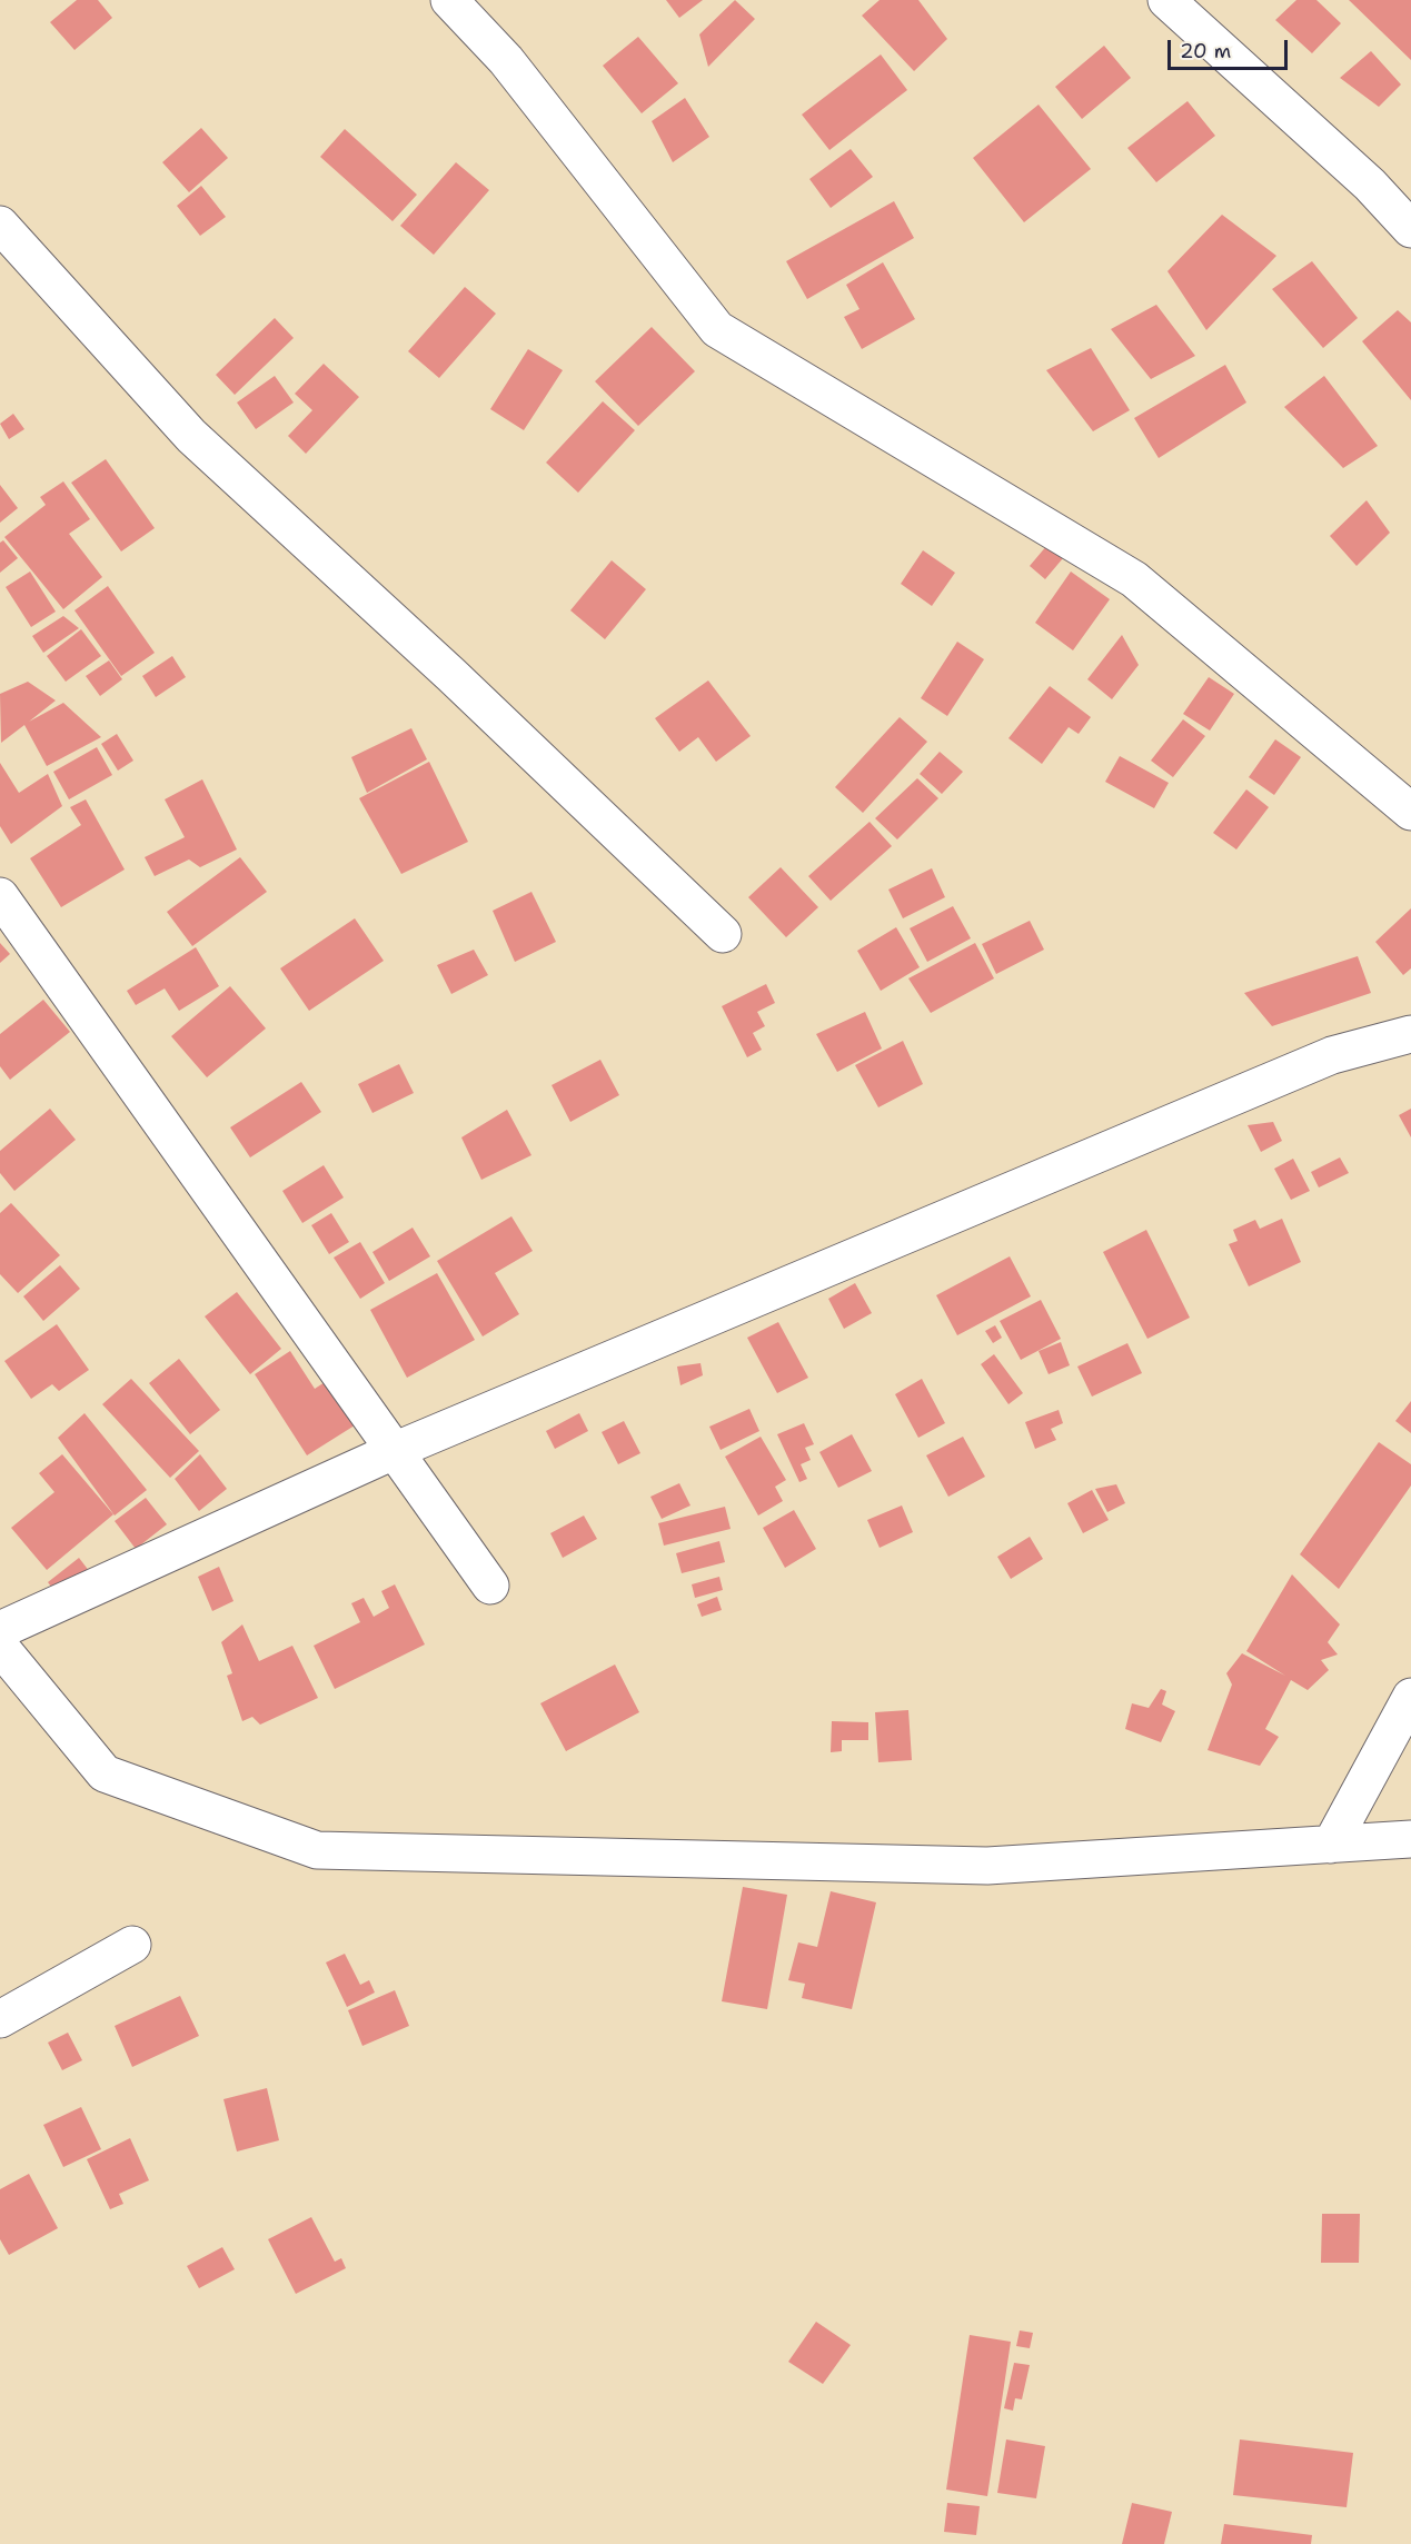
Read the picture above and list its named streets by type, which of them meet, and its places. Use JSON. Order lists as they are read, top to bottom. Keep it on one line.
{"scale_bar":"20 m"}
